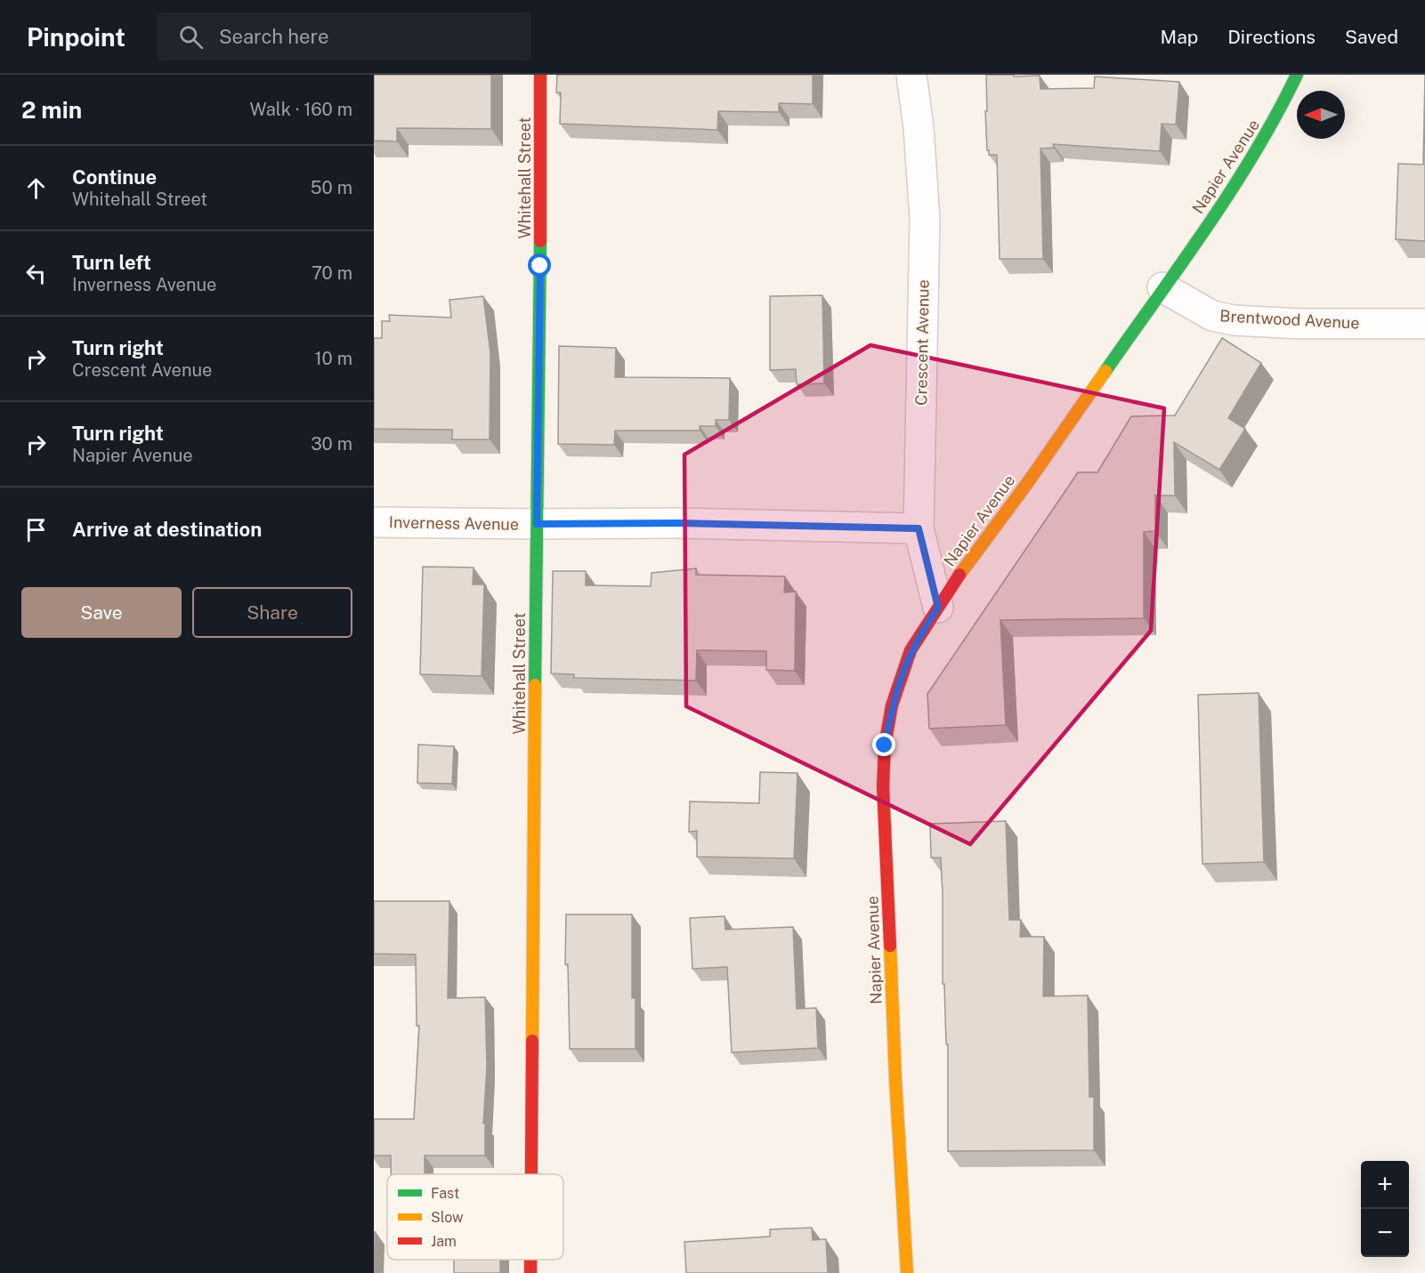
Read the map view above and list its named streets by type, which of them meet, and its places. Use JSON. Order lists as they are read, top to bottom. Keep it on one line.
{"streets":{"street":["Napier Avenue","Whitehall Street","Brentwood Avenue","Crescent Avenue","Inverness Avenue"]},"crossings":[["Napier Avenue","Brentwood Avenue"],["Napier Avenue","Crescent Avenue"],["Whitehall Street","Inverness Avenue"],["Crescent Avenue","Inverness Avenue"]],"legend":["Fast","Slow","Jam"],"north":"left","page":{"header":"Pinpoint","search":"Search here","nav":["Map","Directions","Saved"],"heading":["2 min","Walk · 160 m"],"list":[["Continue","Whitehall Street","50 m"],["Turn left","Inverness Avenue","70 m"],["Turn right","Crescent Avenue","10 m"],["Turn right","Napier Avenue","30 m"],"Arrive at destination"],"buttons":["Save","Share"],"map_buttons":["+","−"]}}
